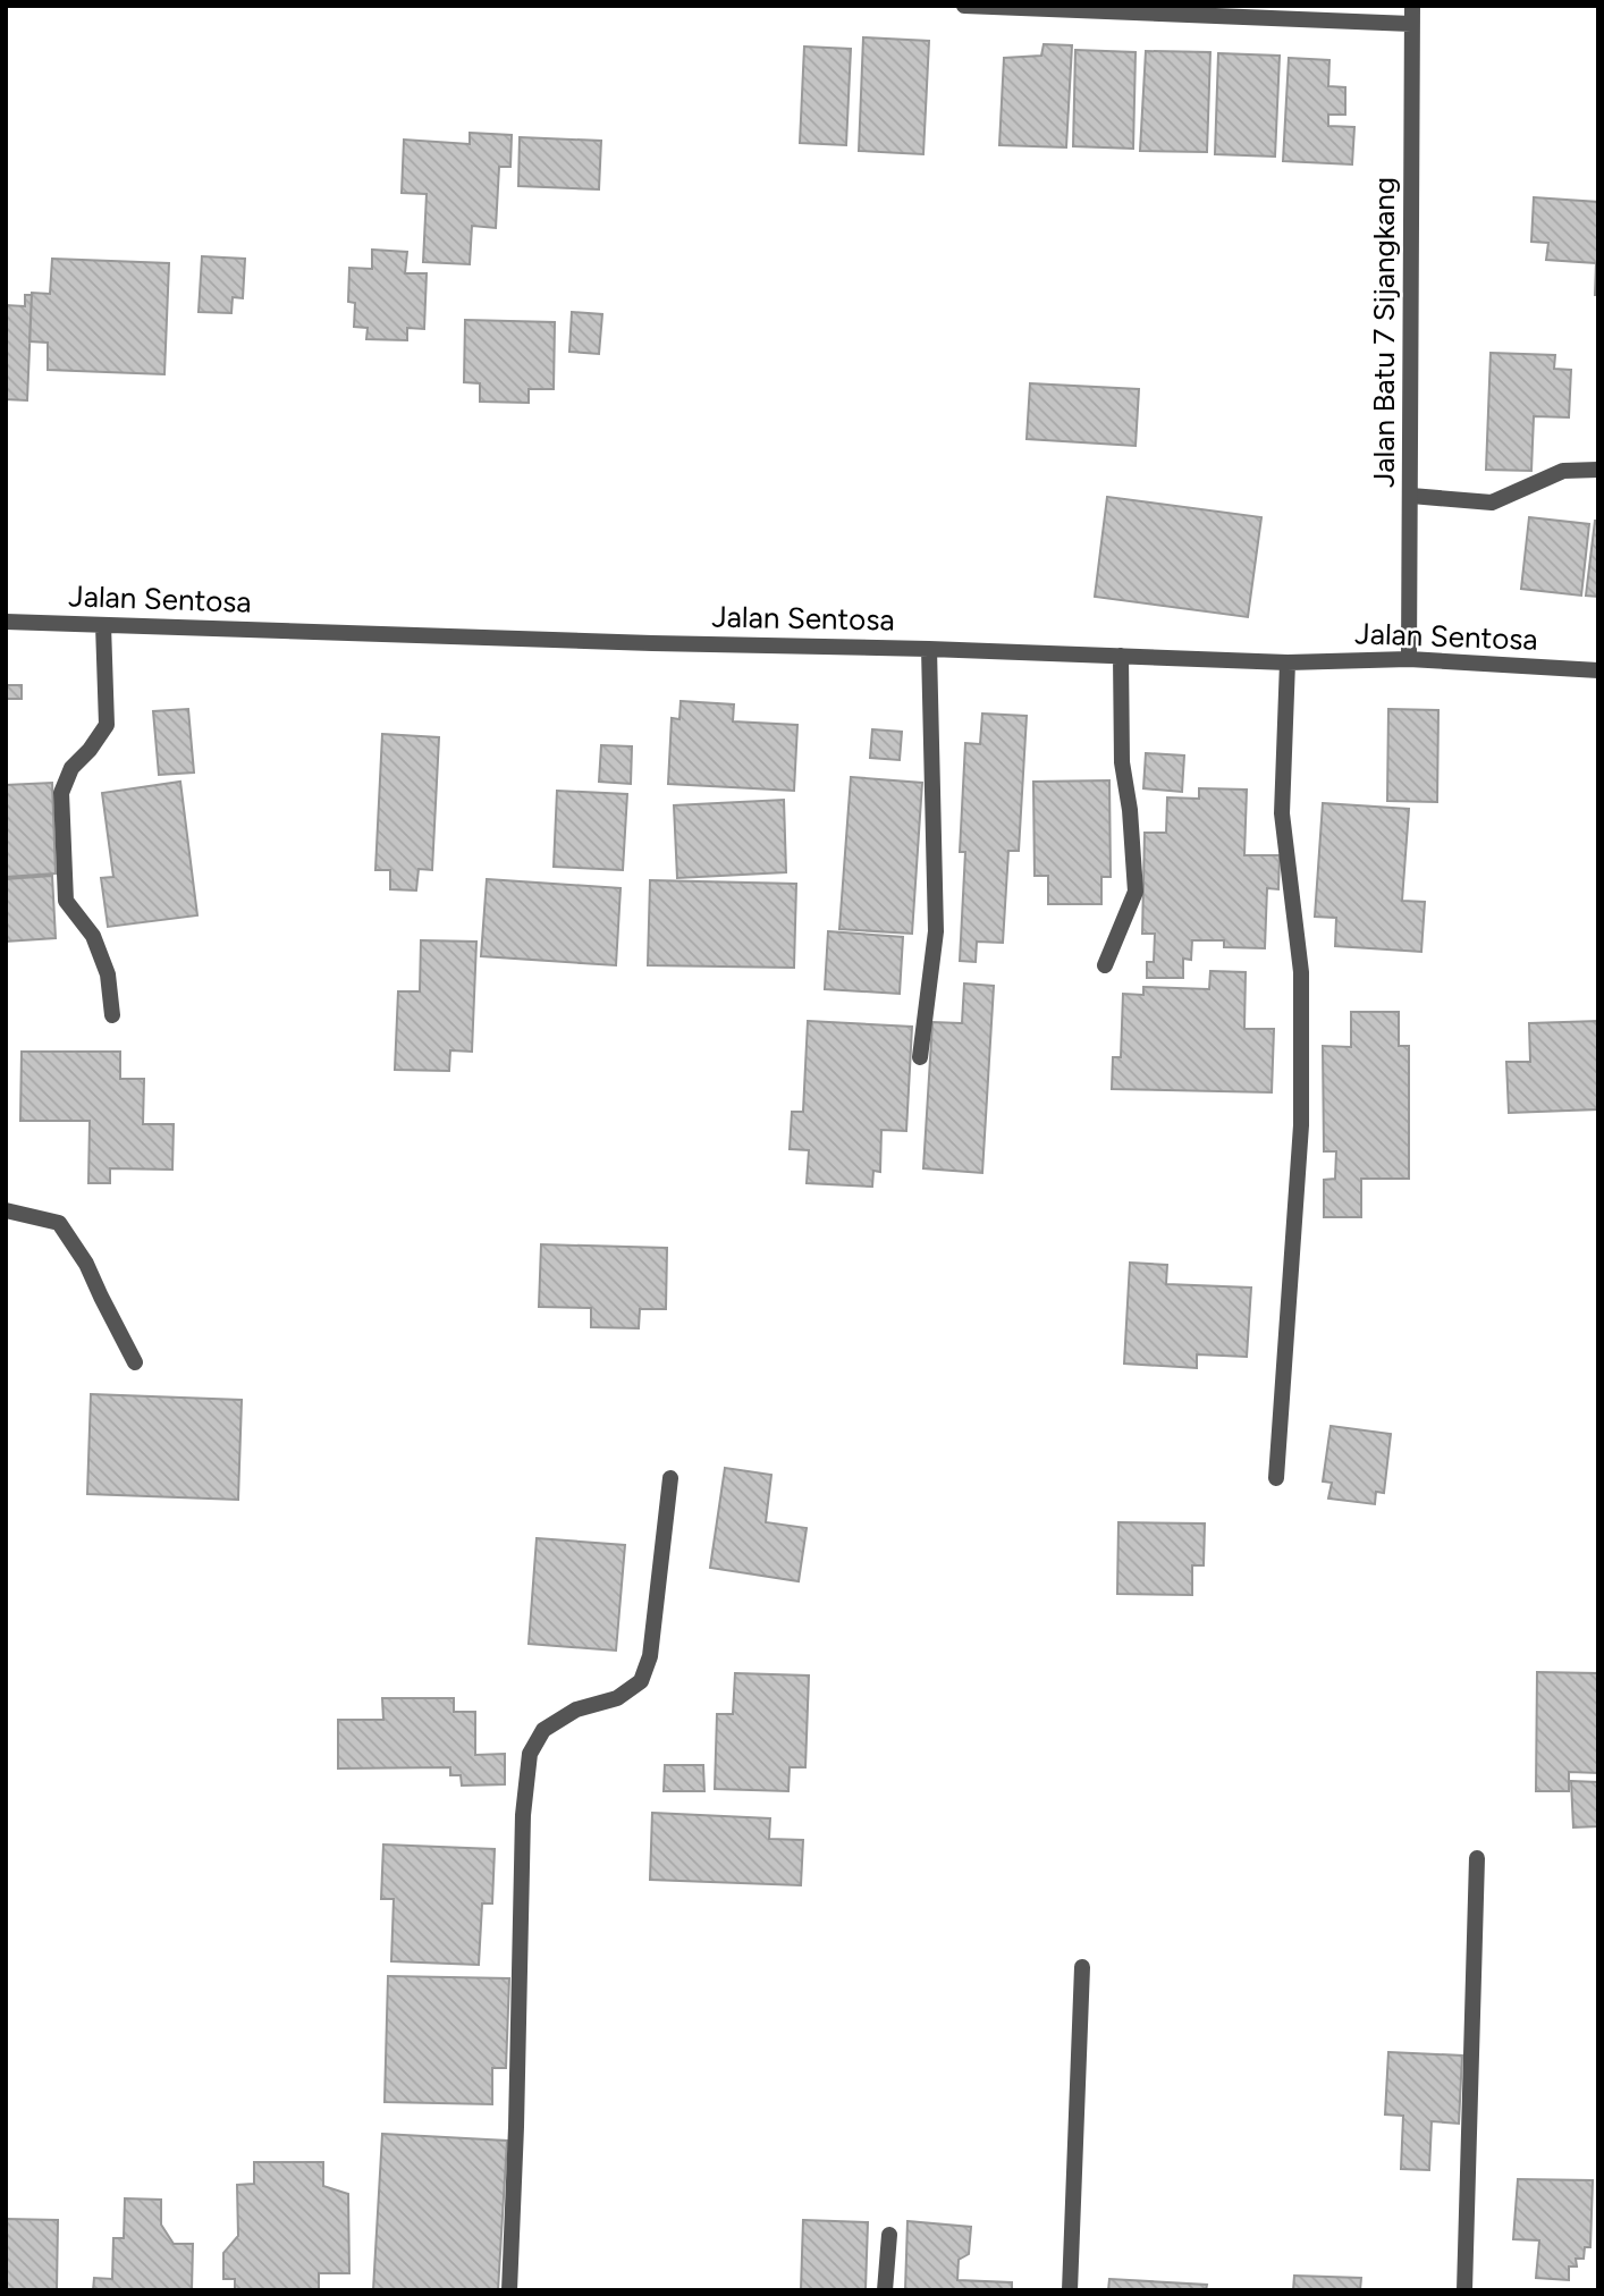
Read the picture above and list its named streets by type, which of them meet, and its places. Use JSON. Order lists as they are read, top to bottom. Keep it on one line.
{"streets":{"street":["Jalan Batu 7 Sijangkang","Jalan Sentosa"]},"crossings":[["Jalan Batu 7 Sijangkang","Jalan Sentosa"]]}
